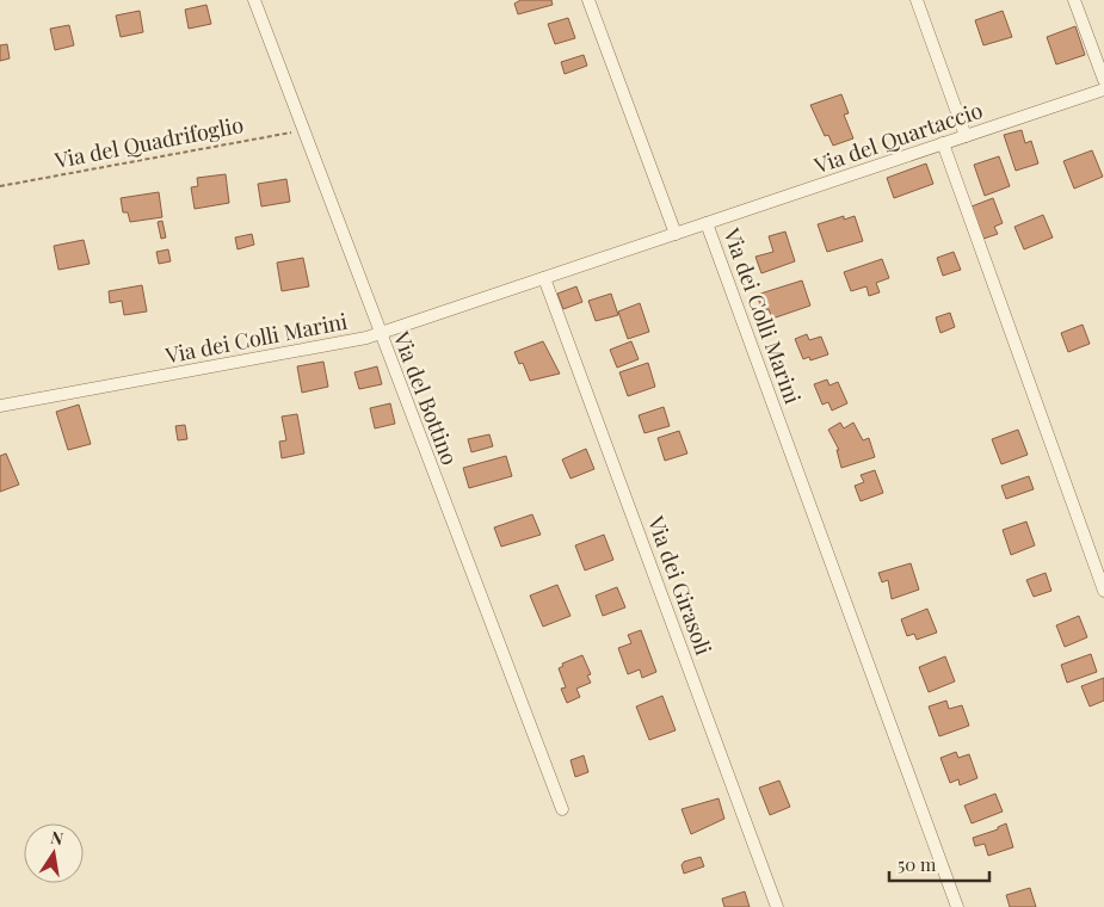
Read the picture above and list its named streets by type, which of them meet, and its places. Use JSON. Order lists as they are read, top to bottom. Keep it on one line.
{"streets":{"street":["Via del Quartaccio","Via dei Colli Marini","Via del Bottino","Via dei Girasoli"],"path":["Via del Quadrifoglio"]},"crossings":[["Via del Quartaccio","Via dei Colli Marini"],["Via del Quadrifoglio","Via del Bottino"],["Via dei Colli Marini","Via del Bottino"],["Via dei Colli Marini","Via dei Girasoli"]],"scale_bar":"50 m","north":"top"}
